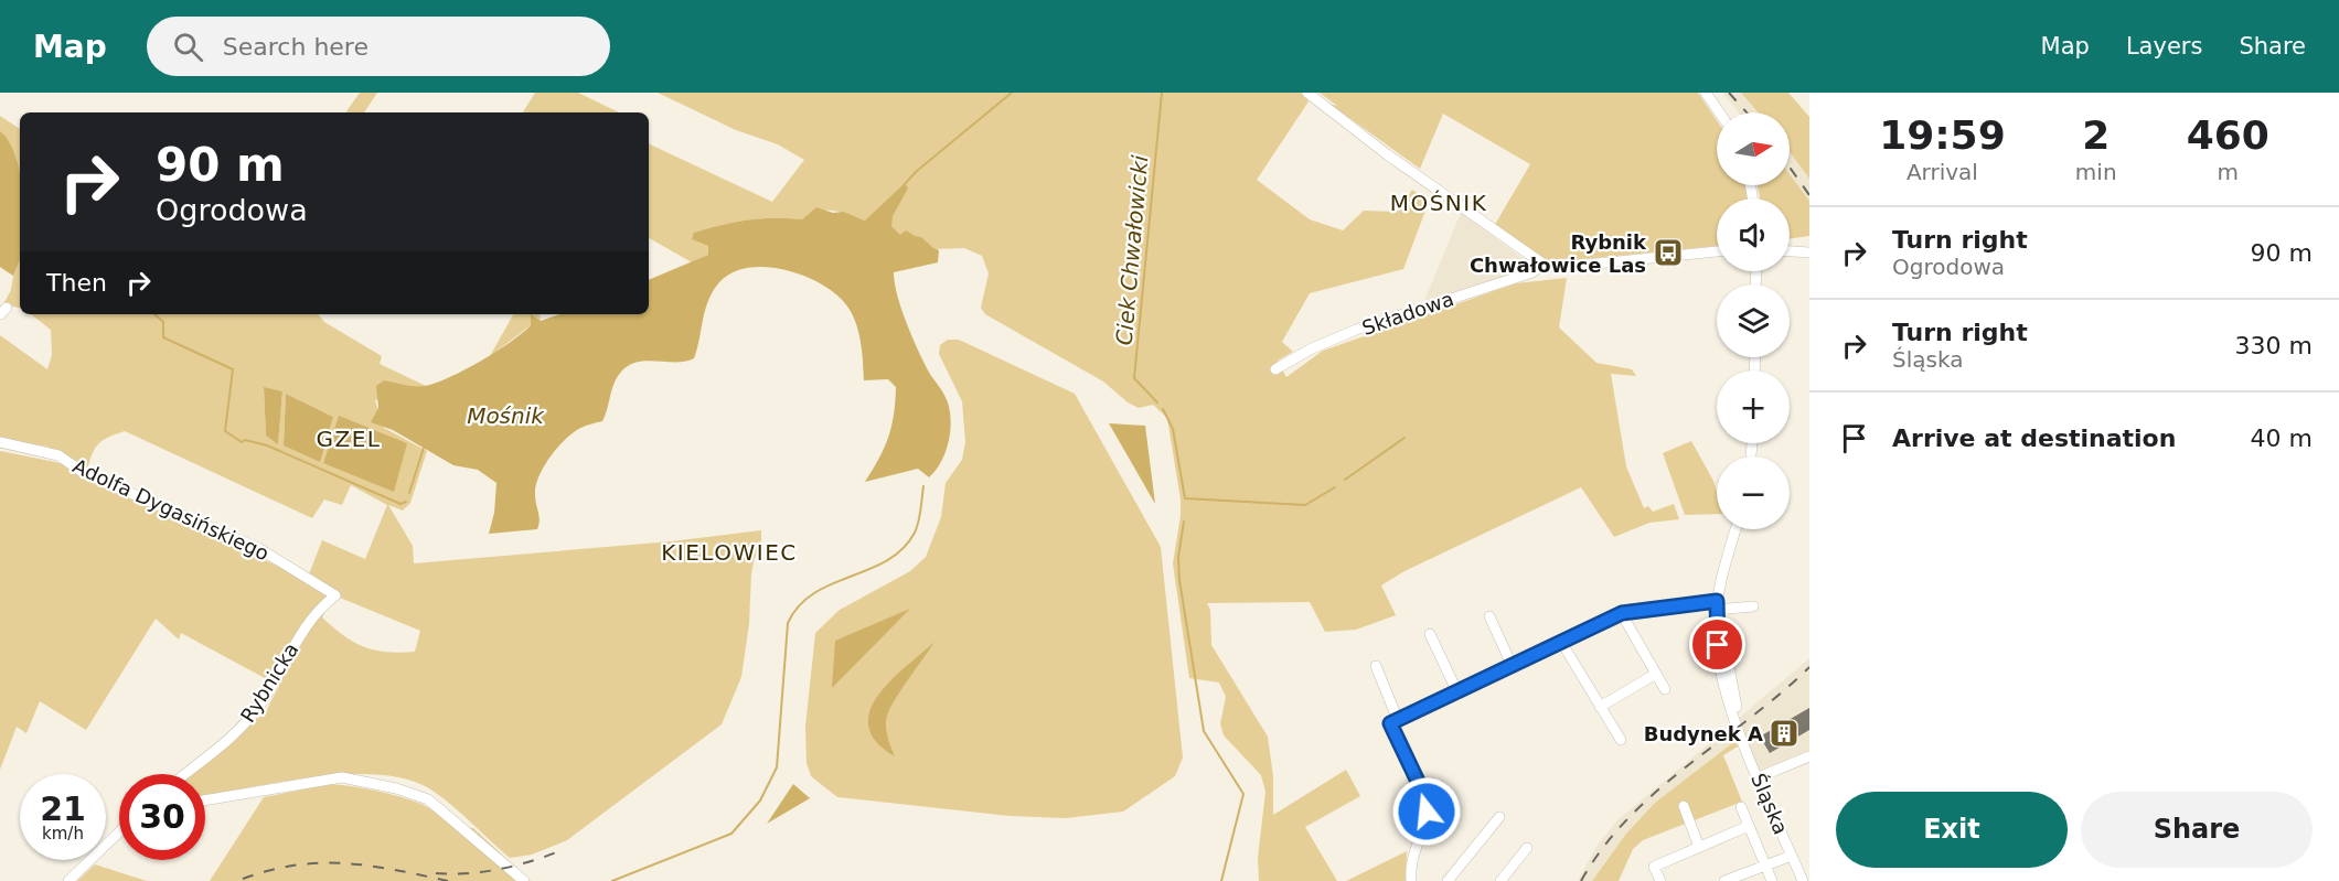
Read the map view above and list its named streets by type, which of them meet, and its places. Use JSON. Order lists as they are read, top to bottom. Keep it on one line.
{"streets":{"street":["Składowa","Adolfa Dygasińskiego","Rybnicka","Śląska"]},"crossings":[["Adolfa Dygasińskiego","Rybnicka"]],"districts":["MOŚNIK","GZEL","KIELOWIEC"],"water":["Ciek Chwałowicki","Mośnik"],"places":{"bus stop":["Rybnik Chwałowice Las"],"building":["Budynek A"]},"north":"right","page":{"header":"Map","search":"Search here","nav":["Map","Layers","Share"],"eta":["19:59","Arrival","2","min","460","m"],"map_buttons":["+","−"],"turn":["90 m","Ogrodowa"],"list":[{"name":"Turn right","note":"Ogrodowa","value":"90 m"},{"name":"Turn right","note":"Śląska","value":"330 m"},{"name":"Arrive at destination","value":"40 m"}],"then":"Then","speed":"21 km/h","limit":"30","buttons":["Exit","Share"]}}
